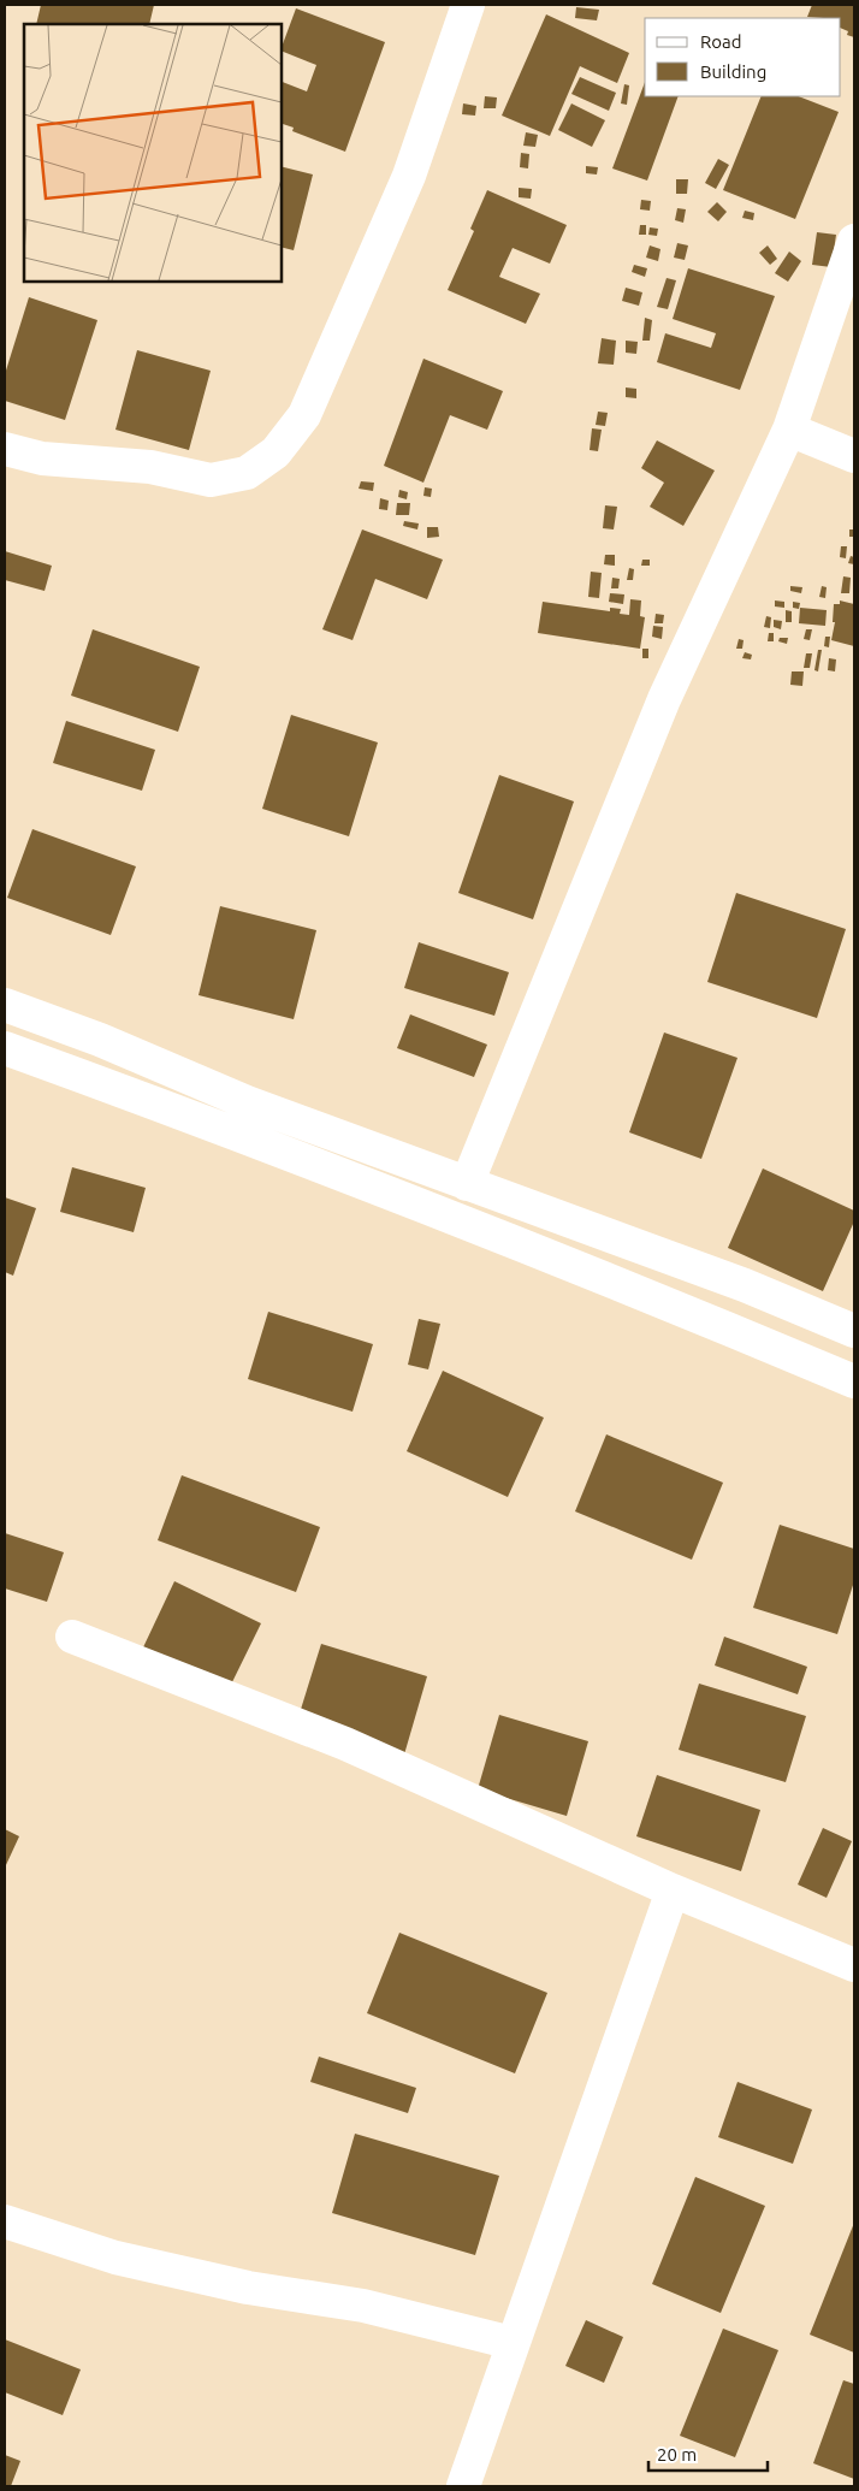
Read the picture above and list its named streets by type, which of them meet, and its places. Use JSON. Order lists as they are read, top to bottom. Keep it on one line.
{"legend":["Road","Building"],"scale_bar":"20 m"}
